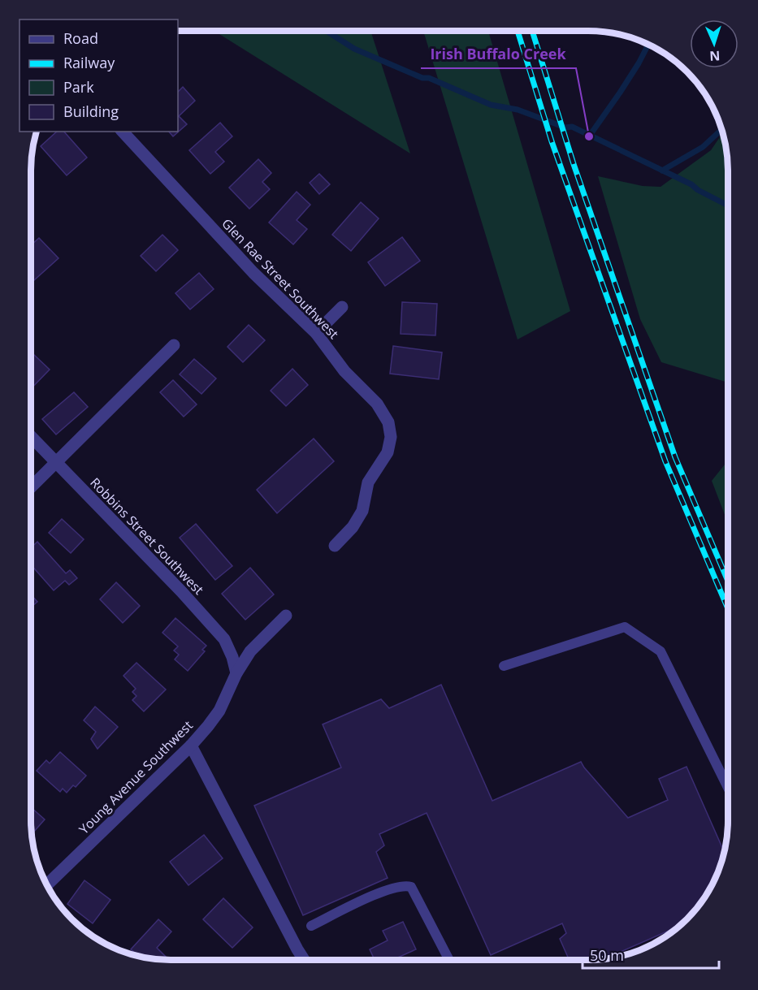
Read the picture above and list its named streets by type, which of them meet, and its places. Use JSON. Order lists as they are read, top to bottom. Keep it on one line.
{"streets":{"street":["Glen Rae Street Southwest","Robbins Street Southwest","Young Avenue Southwest"]},"crossings":[["Robbins Street Southwest","Young Avenue Southwest"]],"places":["Irish Buffalo Creek"],"legend":["Road","Railway","Park","Building"],"scale_bar":"50 m","north":"bottom"}
